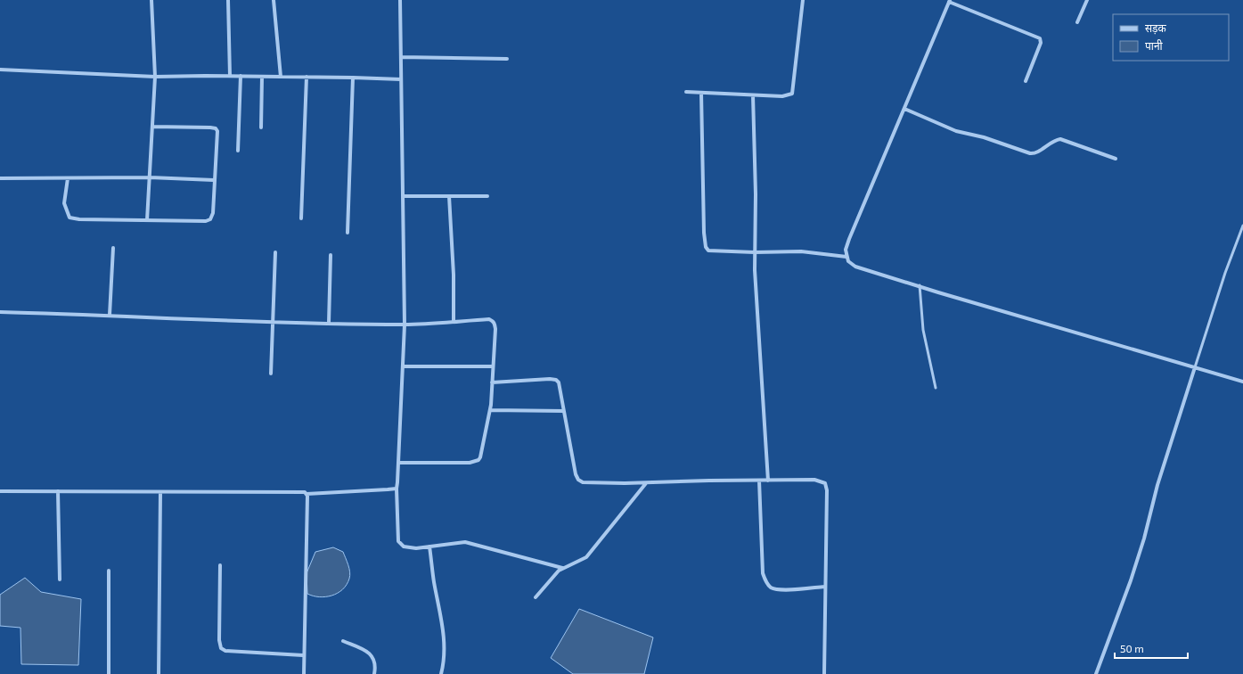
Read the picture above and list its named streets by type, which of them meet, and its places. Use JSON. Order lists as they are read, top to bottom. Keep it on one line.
{"legend":["सड़क","पानी"],"scale_bar":"50 m"}
